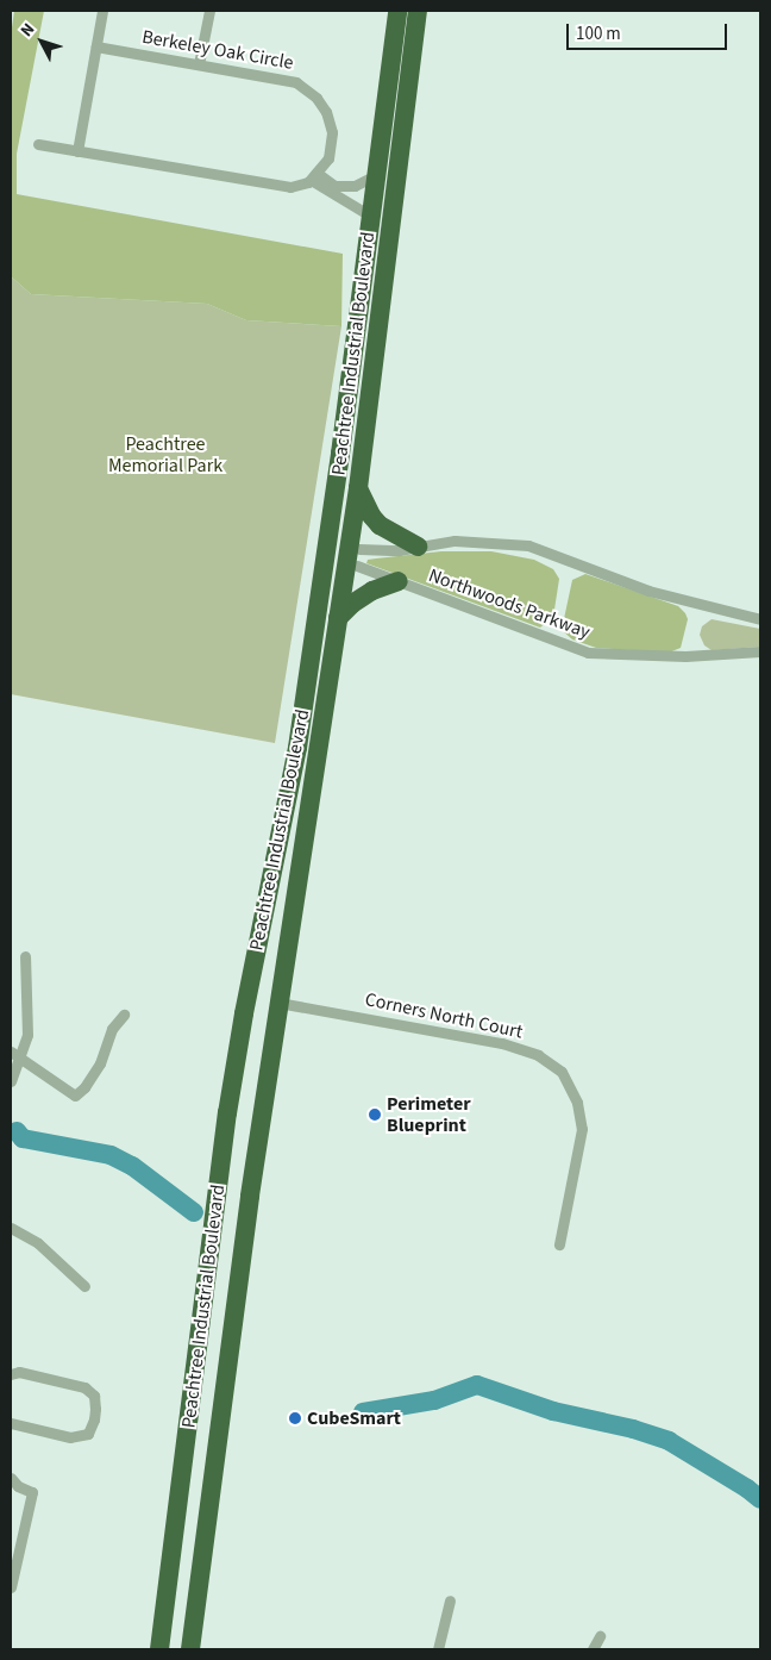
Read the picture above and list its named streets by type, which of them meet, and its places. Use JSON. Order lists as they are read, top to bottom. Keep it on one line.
{"streets":{"highway":["Peachtree Industrial Boulevard"],"street":["Berkeley Oak Circle","Northwoods Parkway","Corners North Court"]},"crossings":[["Peachtree Industrial Boulevard","Corners North Court"]],"parks":["Peachtree Memorial Park"],"places":["Perimeter Blueprint","CubeSmart"],"scale_bar":"100 m","north":"top left"}
